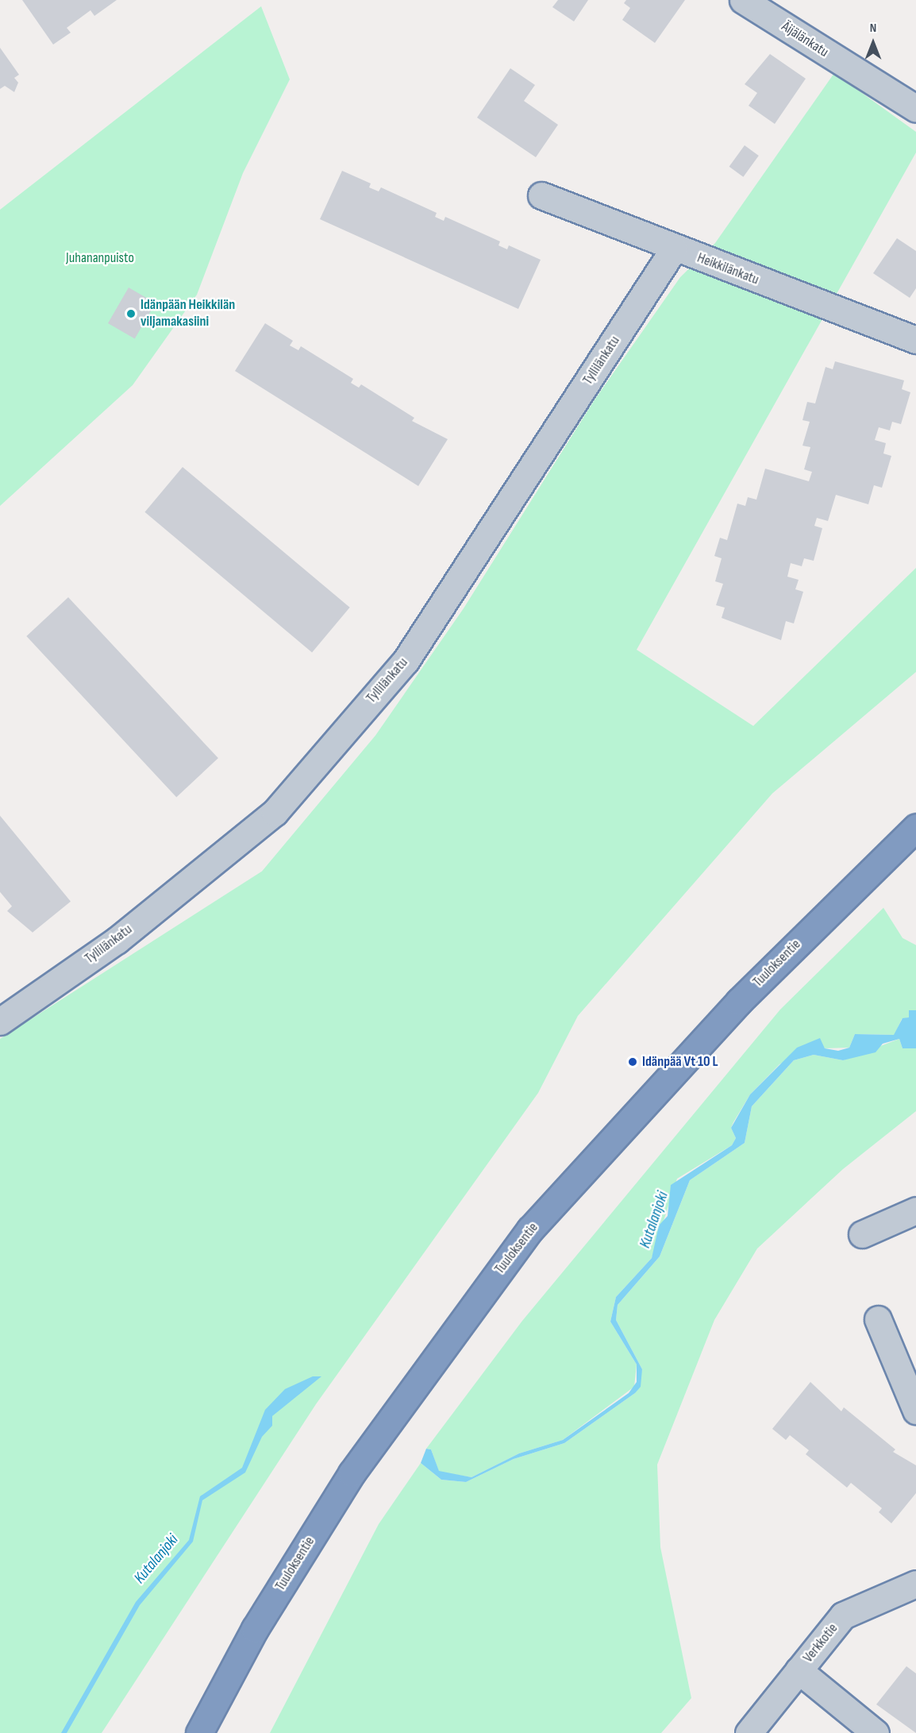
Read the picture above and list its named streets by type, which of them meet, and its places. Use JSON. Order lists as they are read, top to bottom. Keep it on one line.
{"streets":{"highway":["Tuuloksentie"],"street":["Äijälänkatu","Heikkilänkatu","Tyllilänkatu","Verkkotie"]},"crossings":[["Heikkilänkatu","Tyllilänkatu"]],"water":["Kutalanjoki"],"parks":["Juhananpuisto"],"places":["Idänpään Heikkilän viljamakasiini","Idänpää Vt 10 L"],"north":"top"}
